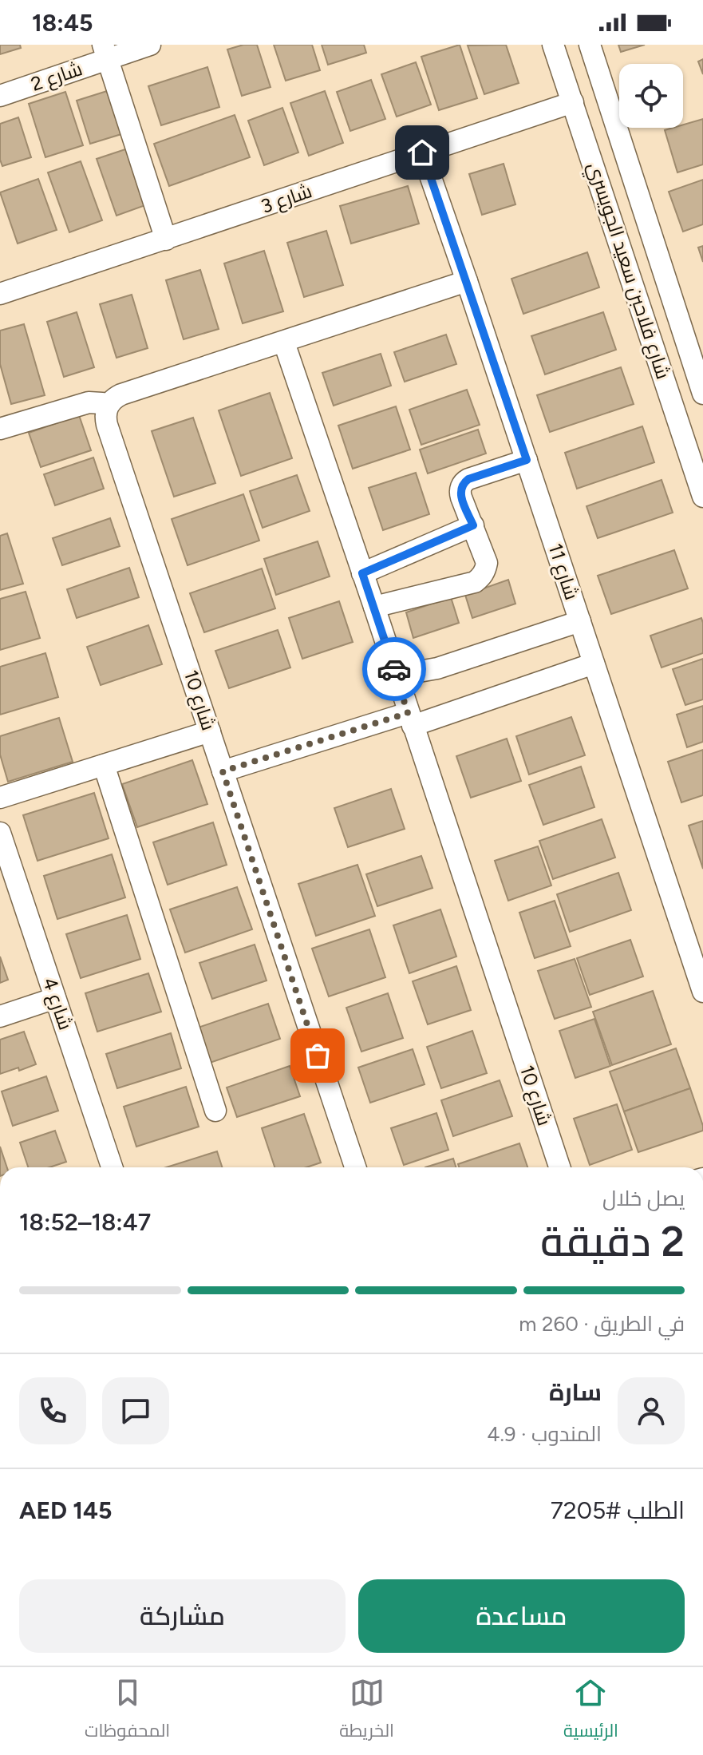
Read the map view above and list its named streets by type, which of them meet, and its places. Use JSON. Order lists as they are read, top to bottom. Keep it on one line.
{"streets":{"street":["شارع 2","شارع 3","شارع فلاحبن سعيد الجويسري","شارع 11","شارع 10","شارع 4"]},"crossings":[["شارع 3","شارع فلاحبن سعيد الجويسري"],["شارع 3","شارع 11"]],"page":{"status":"18:45","heading":["2 دقيقة","يصل خلال","18:47–18:52"],"panel":["سارة","المندوب · 4.9","الطلب #7205","AED 145"],"bar":"في الطريق · 260 m","buttons":["مساعدة","مشاركة"],"tabs":["الرئيسية","الخريطة","المحفوظات"]}}
